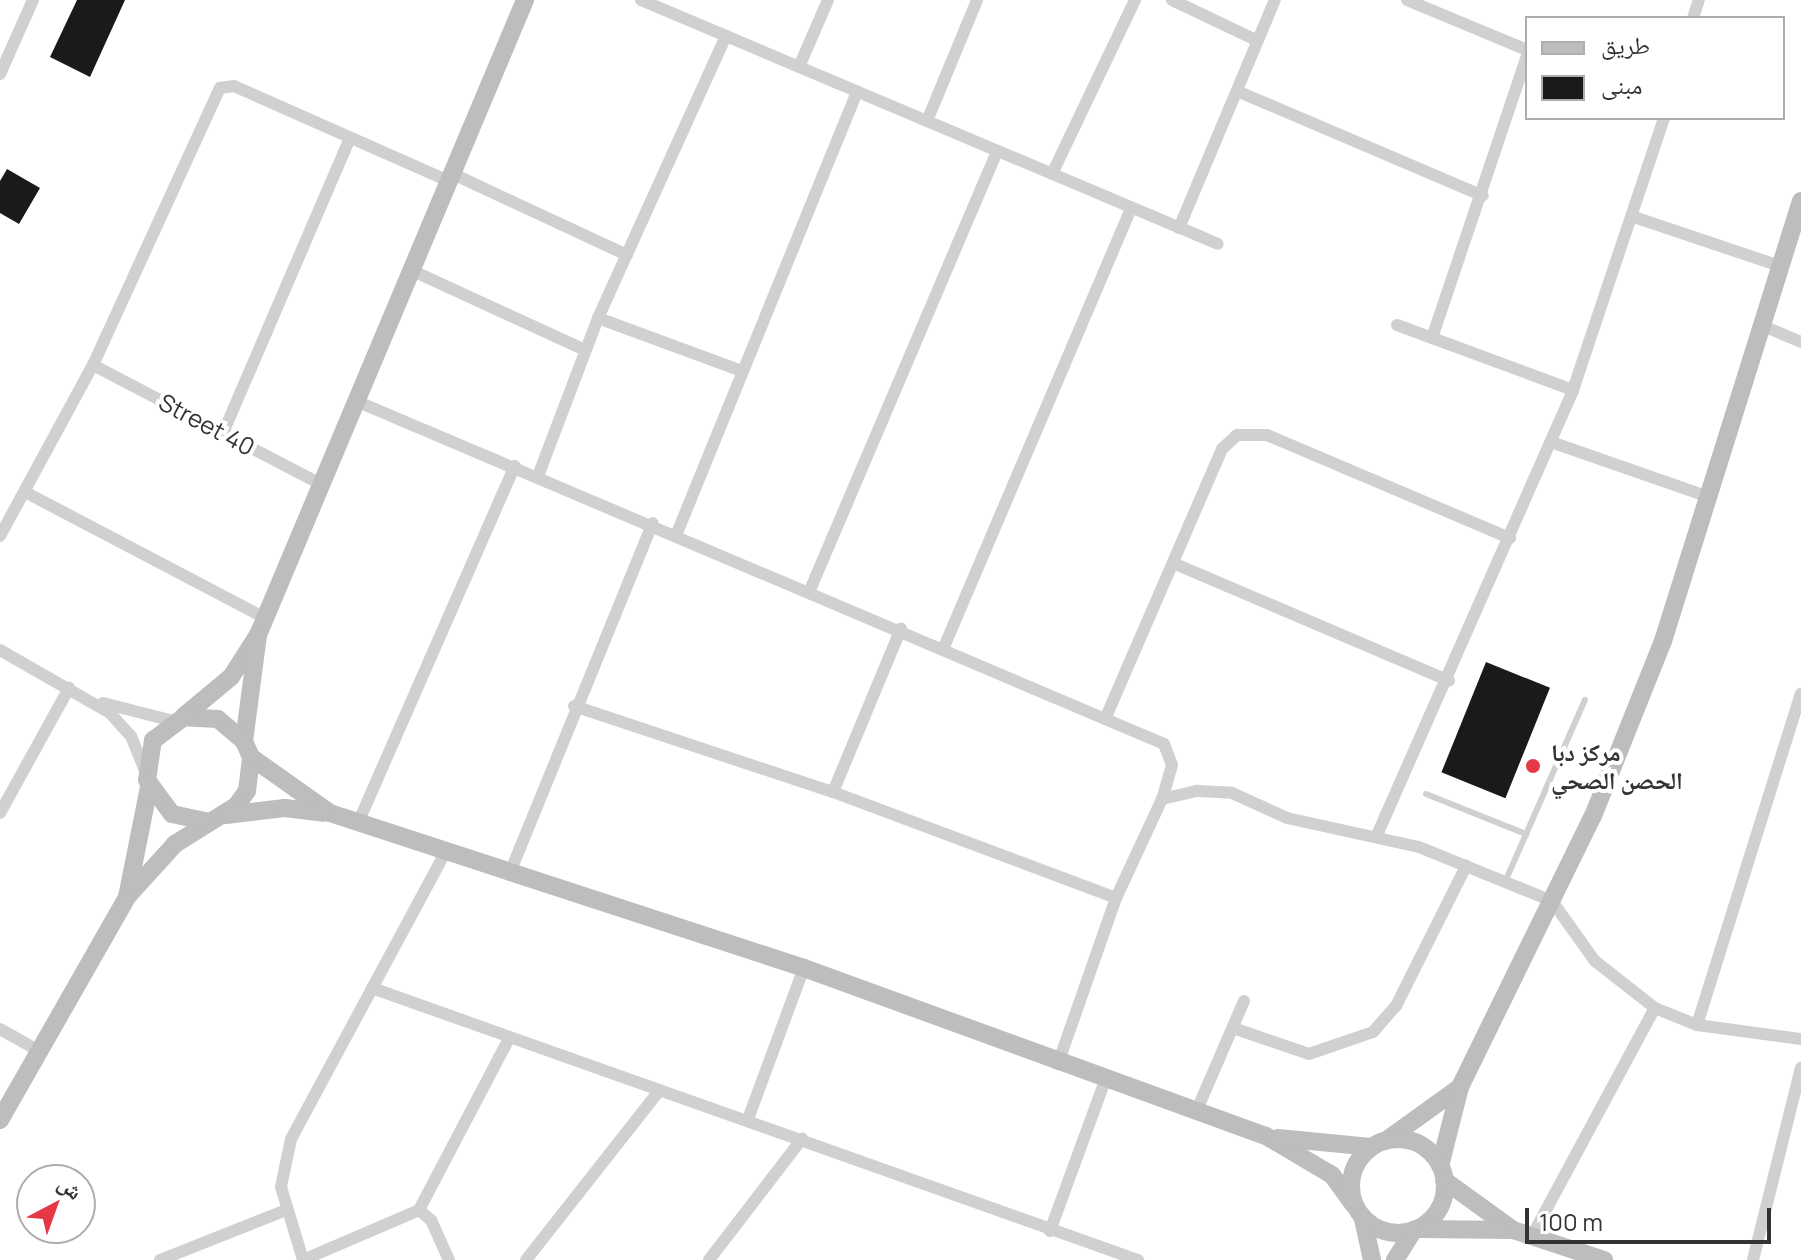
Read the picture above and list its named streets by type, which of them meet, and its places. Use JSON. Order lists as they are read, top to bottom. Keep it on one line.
{"streets":{"street":["Street 40"]},"places":["مركز دبا الحصن الصحي"],"legend":["طريق","مبنى"],"scale_bar":"100 m","north":"top right"}
